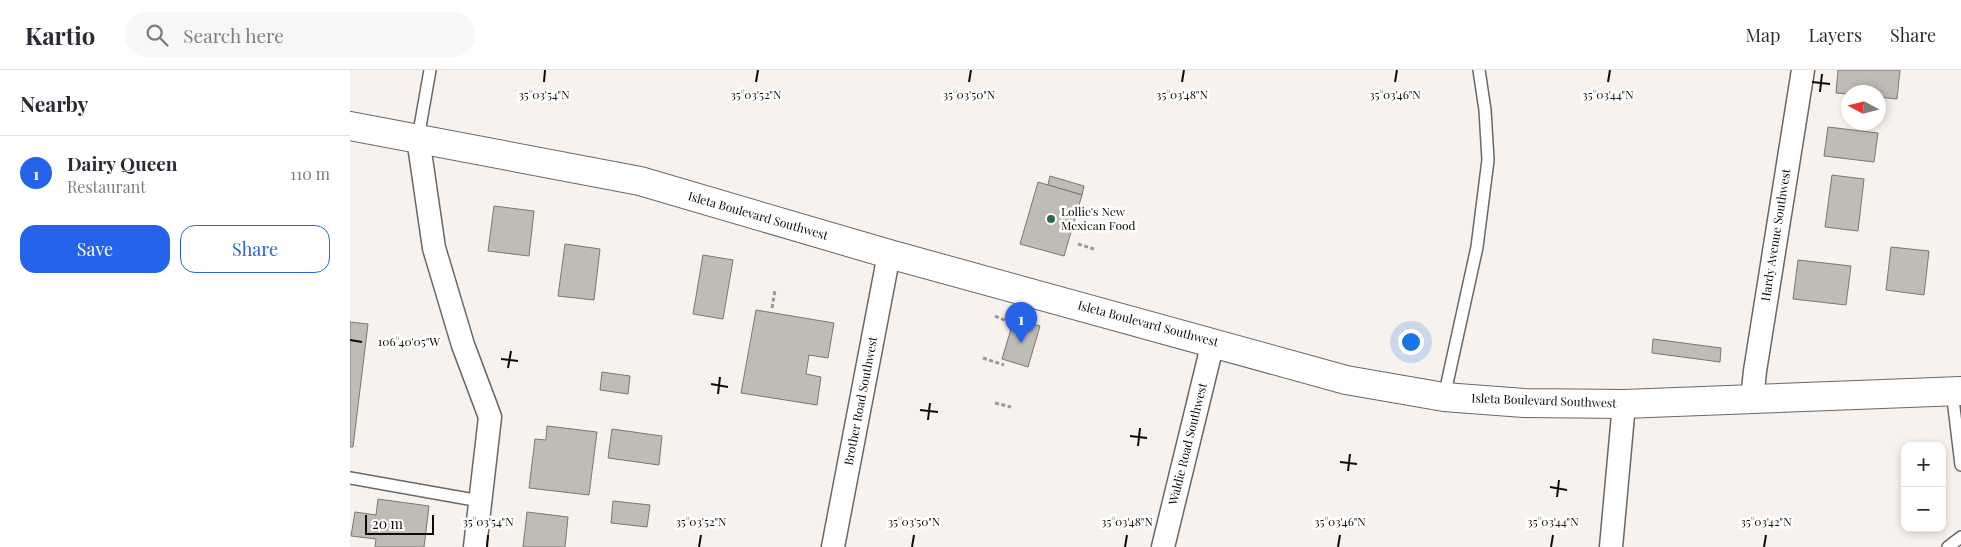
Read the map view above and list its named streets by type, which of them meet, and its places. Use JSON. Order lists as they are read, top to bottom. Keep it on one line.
{"streets":{"main road":["Isleta Boulevard Southwest"],"street":["Hardy Avenue Southwest","Brother Road Southwest","Waldie Road Southwest"]},"crossings":[["Isleta Boulevard Southwest","Hardy Avenue Southwest"],["Isleta Boulevard Southwest","Brother Road Southwest"],["Isleta Boulevard Southwest","Waldie Road Southwest"]],"places":["Lollie's New Mexican Food"],"scale_bar":"20 m","north":"left","page":{"header":"Kartio","search":"Search here","nav":["Map","Layers","Share"],"heading":"Nearby","list":[{"mark":"1","name":"Dairy Queen","note":"Restaurant","value":"110 m"}],"buttons":["Save","Share"],"pins":"1","map_buttons":["+","−"],"scale":"20 m"},"coordinates":["35°03'54\"N","35°03'52\"N","35°03'50\"N","35°03'48\"N","35°03'46\"N","35°03'44\"N","106°40'05\"W","35°03'42\"N"]}
